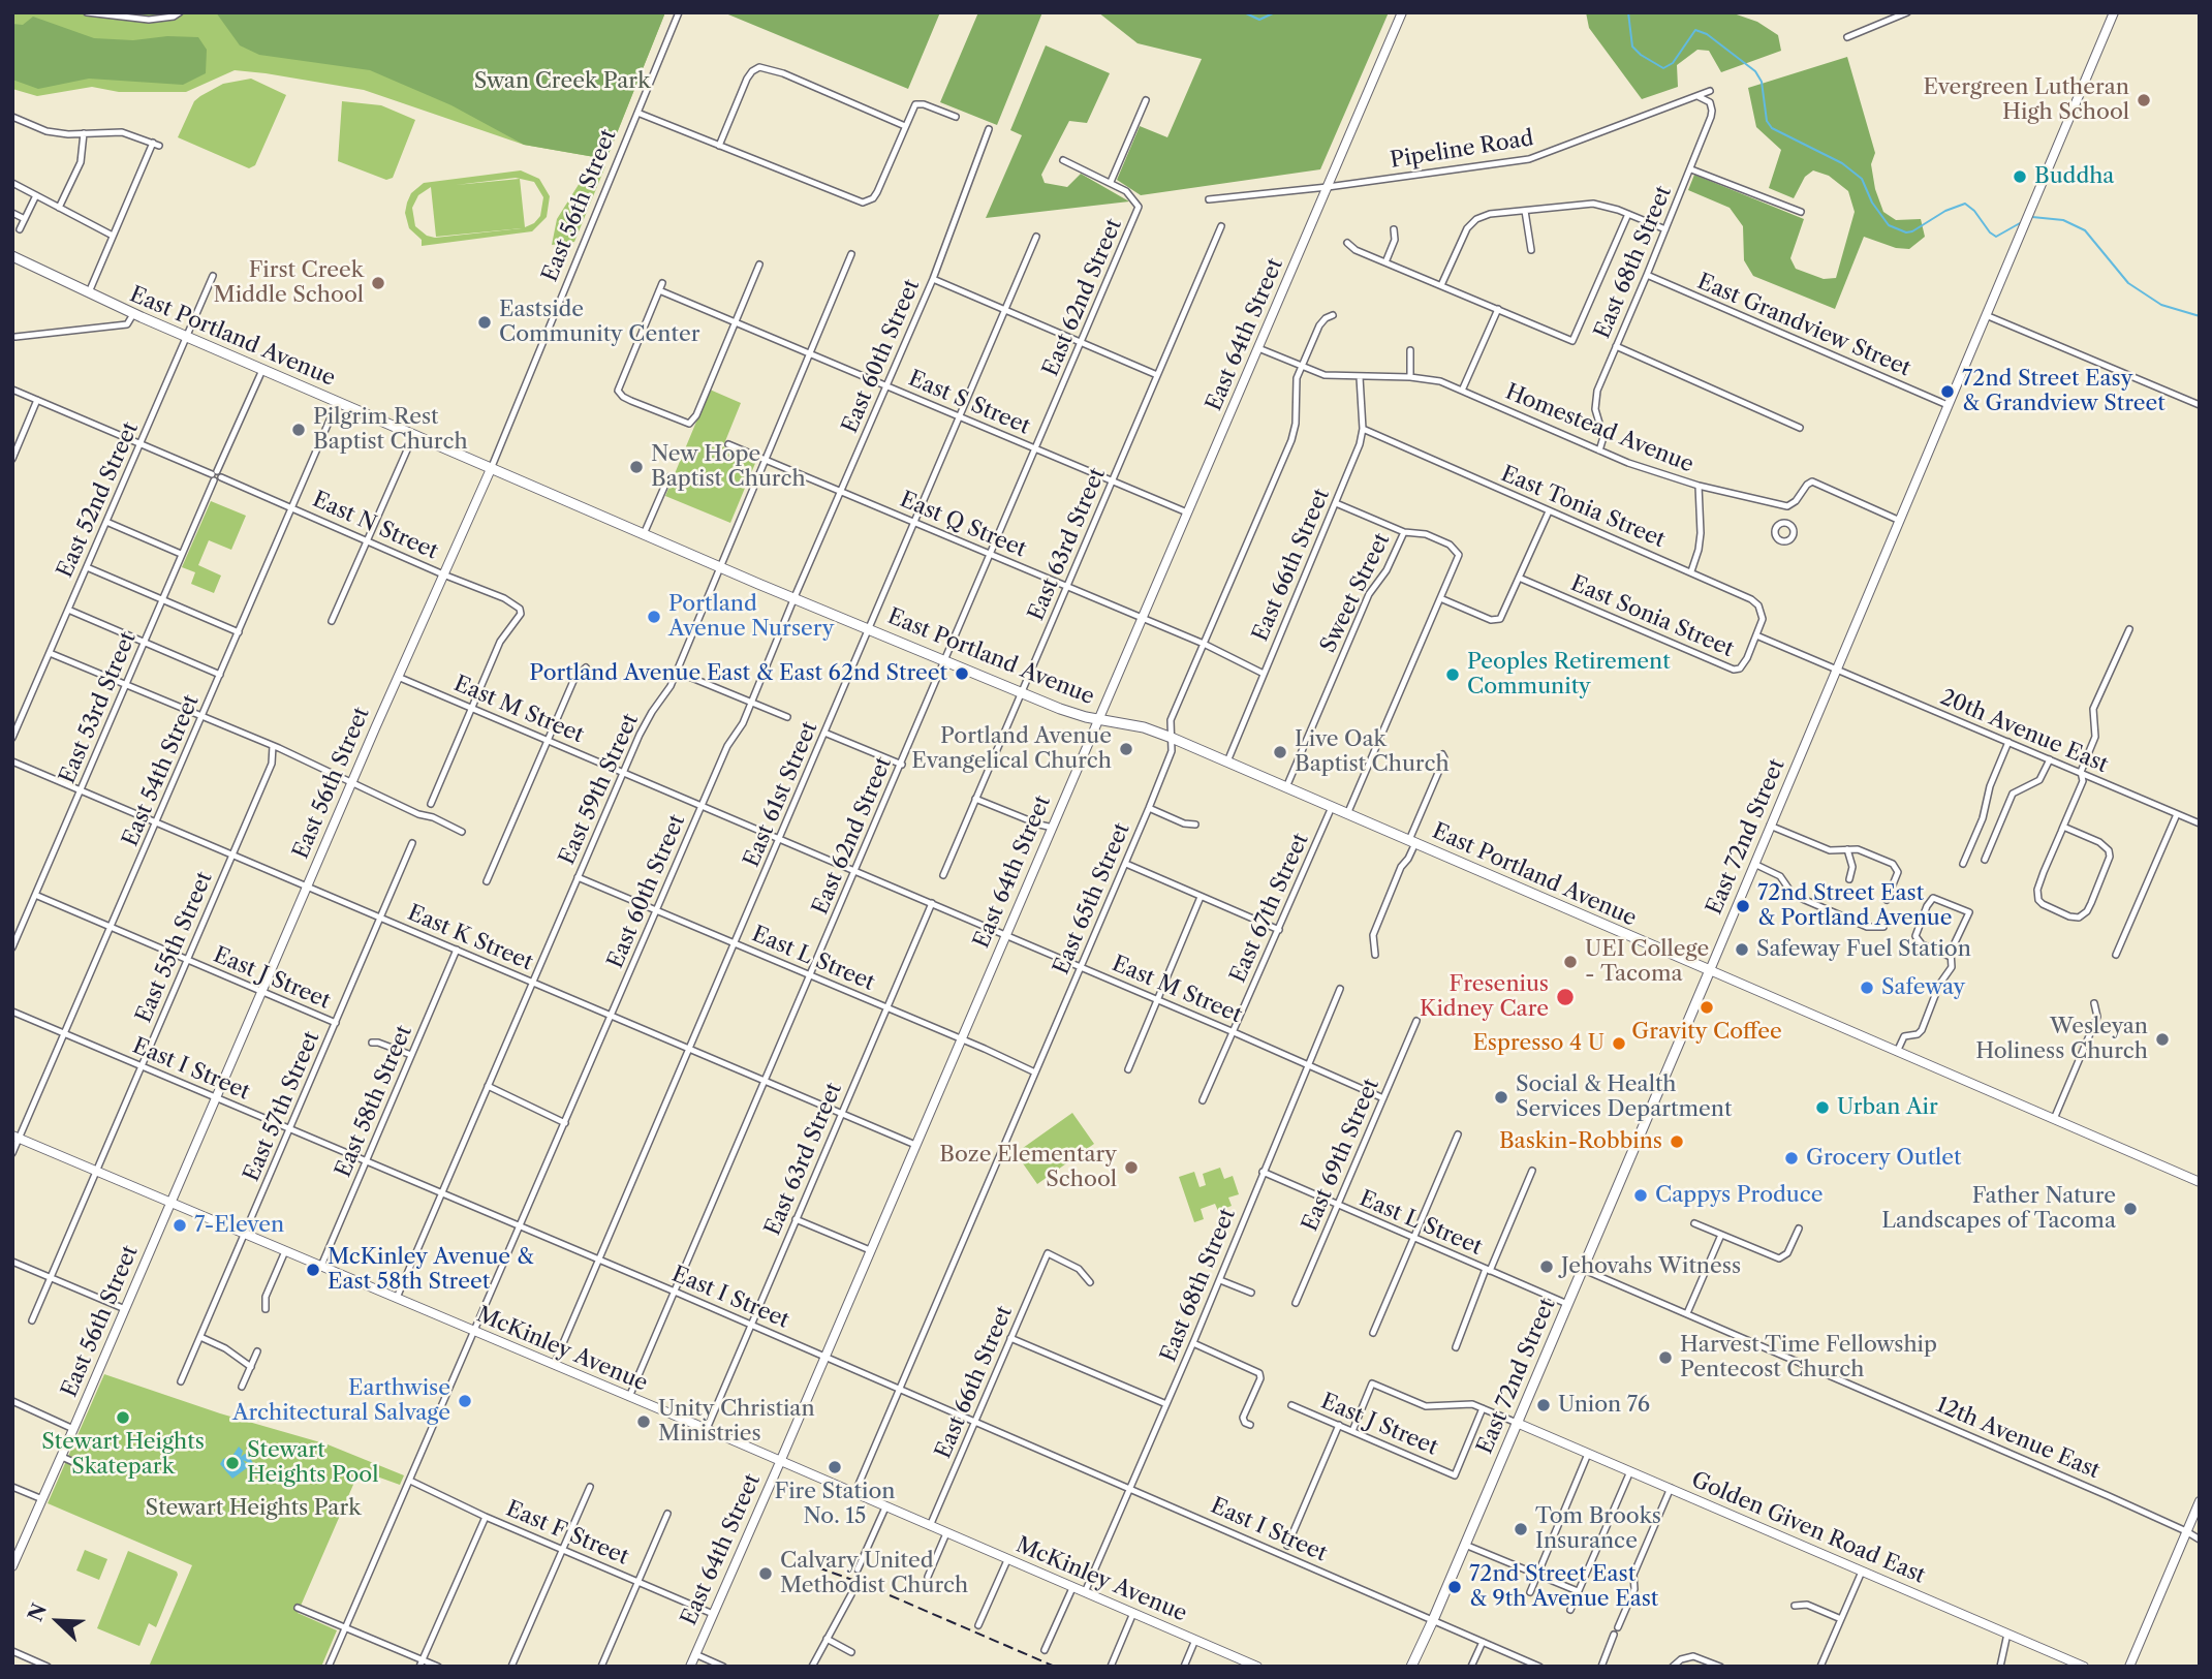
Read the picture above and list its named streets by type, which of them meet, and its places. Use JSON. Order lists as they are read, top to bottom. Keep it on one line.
{"streets":{"main road":["East Portland Avenue","East 72nd Street"],"street":["Pipeline Road","East 56th Street","East 68th Street","East 62nd Street","East Grandview Street","East 64th Street","East 60th Street","East S Street","Homestead Avenue","East 52nd Street","East Tonia Street","East Q Street","East N Street","East 63rd Street","East 66th Street","Sweet Street","East Sonia Street","East 53rd Street","East M Street","20th Avenue East","East 54th Street","East 59th Street","East 61st Street","East 65th Street","East 67th Street","East K Street","East 55th Street","East L Street","East J Street","East I Street","East 58th Street","East 57th Street","East 69th Street","McKinley Avenue","12th Avenue East","Golden Given Road East","East F Street"]},"crossings":[["Pipeline Road","East 68th Street"],["Pipeline Road","East 64th Street"],["East 56th Street","East Portland Avenue"],["East 56th Street","East N Street"],["East 56th Street","East M Street"],["East 56th Street","East K Street"],["East 56th Street","East J Street"],["East 56th Street","East I Street"],["East 56th Street","McKinley Avenue"],["East 68th Street","East Grandview Street"],["East 68th Street","Homestead Avenue"],["East 68th Street","East M Street"],["East 68th Street","East L Street"],["East 68th Street","East I Street"],["East 68th Street","McKinley Avenue"],["East 62nd Street","East Portland Avenue"],["East 62nd Street","East S Street"],["East 62nd Street","East Q Street"],["East 62nd Street","East M Street"],["East 62nd Street","East K Street"],["East 62nd Street","East L Street"],["East 62nd Street","East I Street"],["East 62nd Street","McKinley Avenue"],["East Grandview Street","East 72nd Street"],["East 64th Street","East Portland Avenue"],["East 64th Street","East S Street"],["East 64th Street","Homestead Avenue"],["East 64th Street","East Q Street"],["East 64th Street","East M Street"],["East 64th Street","East K Street"],["East 64th Street","East L Street"],["East 64th Street","East I Street"],["East 64th Street","McKinley Avenue"],["East 64th Street","East F Street"],["East Portland Avenue","East 60th Street"],["East Portland Avenue","East 52nd Street"],["East Portland Avenue","East 63rd Street"],["East Portland Avenue","East 66th Street"],["East Portland Avenue","Sweet Street"],["East Portland Avenue","East 53rd Street"],["East Portland Avenue","East 54th Street"],["East Portland Avenue","East 59th Street"],["East Portland Avenue","East 61st Street"],["East Portland Avenue","East 72nd Street"],["East Portland Avenue","East 65th Street"],["East Portland Avenue","East 67th Street"],["East 60th Street","East S Street"],["East 60th Street","East Q Street"],["East 60th Street","East M Street"],["East 60th Street","East K Street"],["East 60th Street","East L Street"],["East 60th Street","East I Street"],["East 60th Street","McKinley Avenue"],["East 60th Street","East F Street"],["East S Street","East 63rd Street"],["East S Street","East 59th Street"],["East S Street","East 61st Street"],["Homestead Avenue","East 66th Street"],["Homestead Avenue","East 65th Street"],["East 52nd Street","East N Street"],["East Tonia Street","East 66th Street"],["East Tonia Street","East Sonia Street"],["East Tonia Street","20th Avenue East"],["East Q Street","East 63rd Street"],["East Q Street","East 66th Street"],["East Q Street","East 59th Street"],["East Q Street","East 61st Street"],["East Q Street","East 65th Street"],["East N Street","East 53rd Street"],["East N Street","East M Street"],["East N Street","East 54th Street"],["East 63rd Street","East M Street"],["East 63rd Street","East K Street"],["East 63rd Street","East L Street"],["East 63rd Street","East I Street"],["East 63rd Street","McKinley Avenue"],["East 66th Street","East I Street"],["East 66th Street","McKinley Avenue"],["East Sonia Street","20th Avenue East"],["East 53rd Street","East K Street"],["East 53rd Street","East J Street"],["East M Street","East 59th Street"],["East M Street","East 61st Street"],["East M Street","East 65th Street"],["East M Street","East 67th Street"],["East M Street","East 69th Street"],["20th Avenue East","East 72nd Street"],["East 54th Street","East K Street"],["East 54th Street","East J Street"],["East 54th Street","East I Street"],["East 54th Street","McKinley Avenue"],["East 59th Street","East K Street"],["East 59th Street","East L Street"],["East 59th Street","East I Street"],["East 59th Street","McKinley Avenue"],["East 61st Street","East K Street"],["East 61st Street","East L Street"],["East 61st Street","East I Street"],["East 61st Street","McKinley Avenue"],["East 72nd Street","East L Street"],["East 72nd Street","East I Street"],["East 72nd Street","12th Avenue East"],["East 72nd Street","Golden Given Road East"],["East 65th Street","East L Street"],["East 65th Street","East I Street"],["East 65th Street","McKinley Avenue"],["East K Street","East 55th Street"],["East K Street","East 58th Street"],["East K Street","East 57th Street"],["East 55th Street","East J Street"],["East 55th Street","East I Street"],["East 55th Street","McKinley Avenue"],["East L Street","East 69th Street"],["East J Street","East 57th Street"],["East I Street","East 58th Street"],["East I Street","East 57th Street"],["East 58th Street","McKinley Avenue"],["East 57th Street","McKinley Avenue"]],"parks":["Swan Creek Park","Stewart Heights Park"],"places":["Evergreen Lutheran High School","Buddha","First Creek Middle School","Eastside Community Center","72nd Street Easy & Grandview Street","Pilgrim Rest Baptist Church","New Hope Baptist Church","Portland Avenue Nursery","Portland Avenue East & East 62nd Street","Peoples Retirement Community","Portland Avenue Evangelical Church","Live Oak Baptist Church","72nd Street East & Portland Avenue","Safeway Fuel Station","UEI College - Tacoma","Safeway","Fresenius Kidney Care","Gravity Coffee","Wesleyan Holiness Church","Espresso 4 U","Social & Health Services Department","Urban Air","Baskin-Robbins","Grocery Outlet","Boze Elementary School","Cappys Produce","Father Nature Landscapes of Tacoma","7-Eleven","Jehovahs Witness","McKinley Avenue & East 58th Street","Harvest Time Fellowship Pentecost Church","Earthwise Architectural Salvage","Union 76","Stewart Heights Skatepark","Unity Christian Ministries","Stewart Heights Pool","Fire Station No. 15","Tom Brooks Insurance","Calvary United Methodist Church","72nd Street East & 9th Avenue East"],"north":"top left"}
